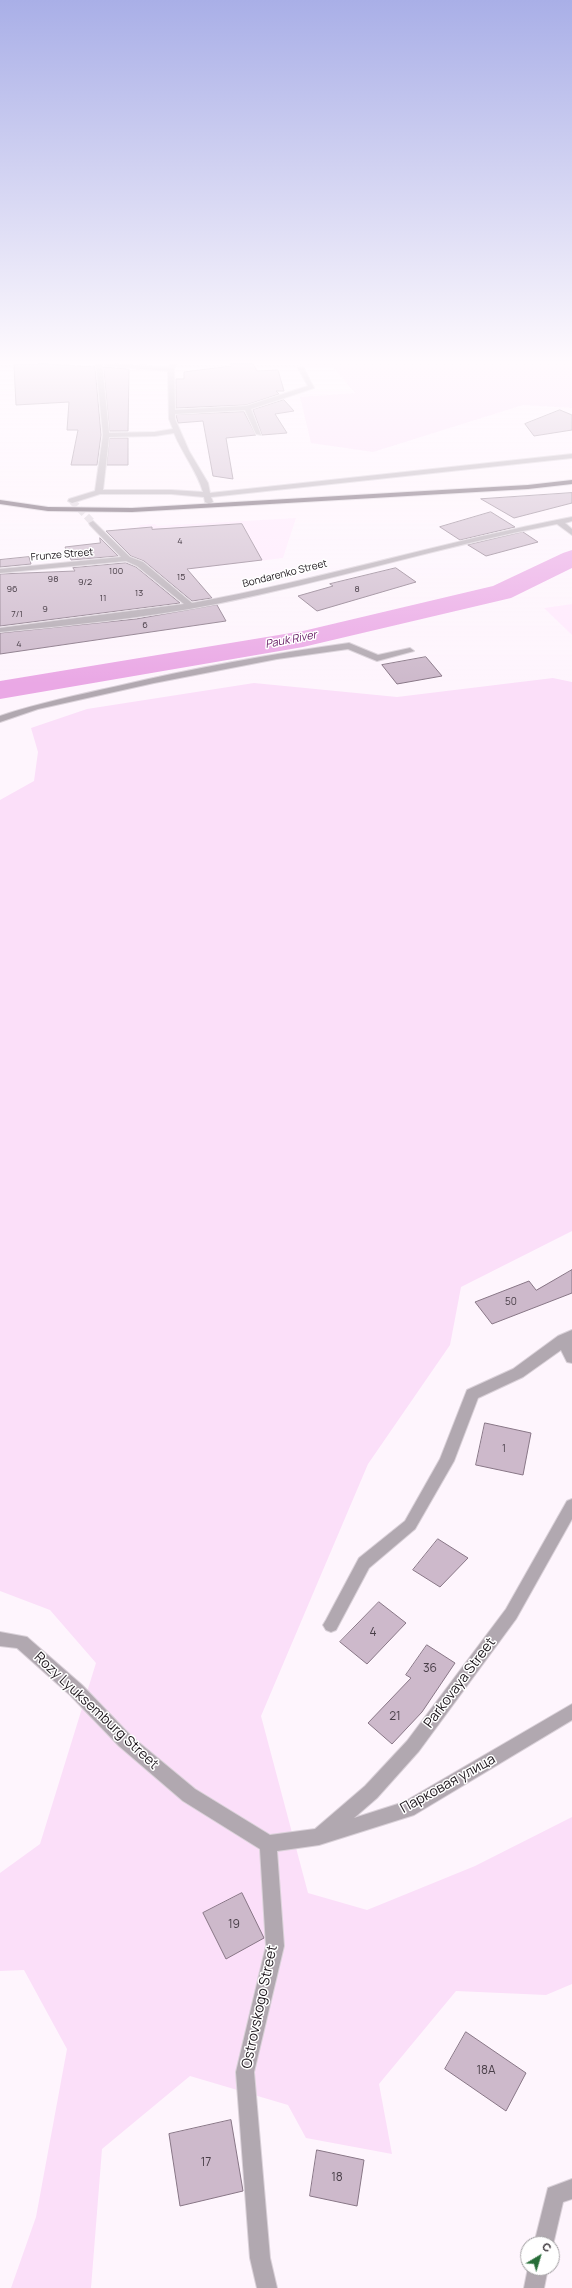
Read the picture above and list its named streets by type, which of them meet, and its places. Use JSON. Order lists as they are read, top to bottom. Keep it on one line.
{"streets":{"street":["Frunze Street","Bondarenko Street","Parkovaya Street","Rozy Lyuksemburg Street","Парковая улица","Ostrovskogo Street"]},"crossings":[["Parkovaya Street","Парковая улица"],["Rozy Lyuksemburg Street","Парковая улица"],["Rozy Lyuksemburg Street","Ostrovskogo Street"],["Парковая улица","Ostrovskogo Street"]],"water":["Pauk River"],"house_numbers":["4","100","15","98","9/2","96","8","13","11","9","7/1","6","4","50","1","4","36","21","19","18А","17","18"],"north":"top right"}
